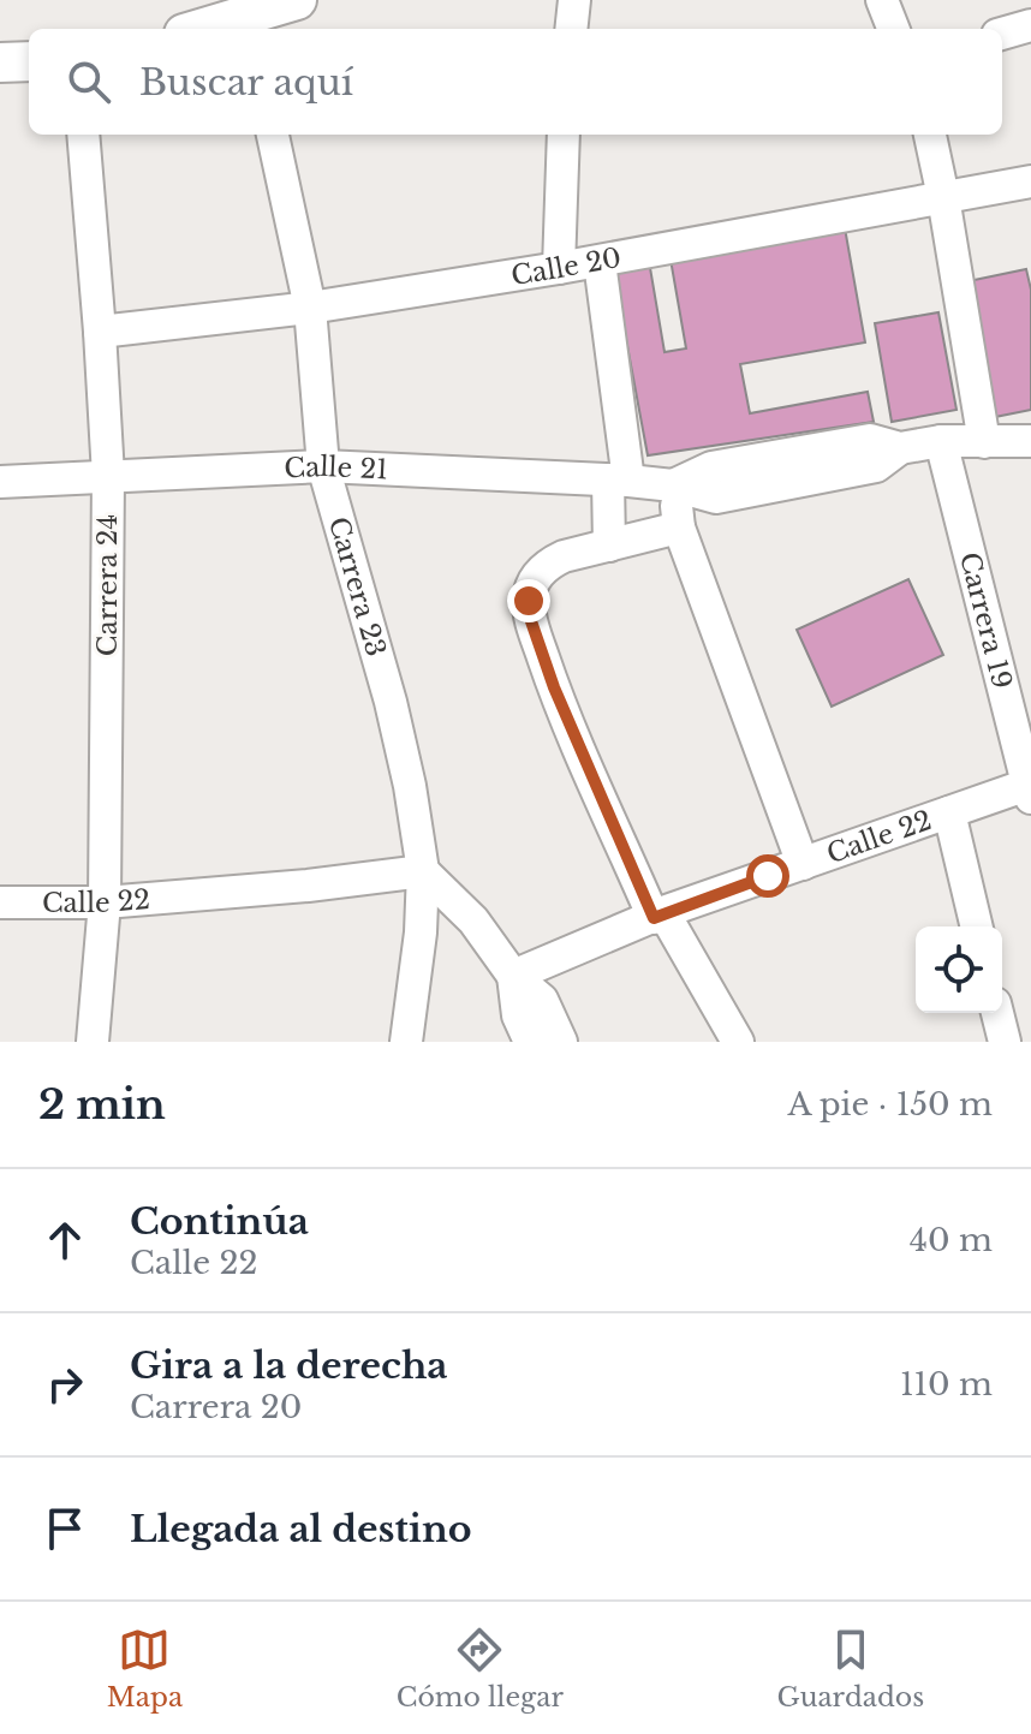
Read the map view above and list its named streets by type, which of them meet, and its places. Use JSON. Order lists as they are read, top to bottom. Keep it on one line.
{"streets":{"street":["Calle 20","Calle 21","Carrera 24","Carrera 23","Carrera 19","Calle 22"]},"crossings":[["Calle 20","Carrera 24"],["Calle 20","Carrera 23"],["Calle 21","Carrera 24"],["Calle 21","Carrera 23"],["Calle 21","Carrera 19"],["Carrera 24","Calle 22"],["Carrera 23","Calle 22"],["Carrera 19","Calle 22"]],"page":{"search":"Buscar aquí","heading":["2 min","A pie · 150 m"],"list":[["Continúa","Calle 22","40 m"],["Gira a la derecha","Carrera 20","110 m"],"Llegada al destino"],"nav":["Mapa","Cómo llegar","Guardados"]}}
